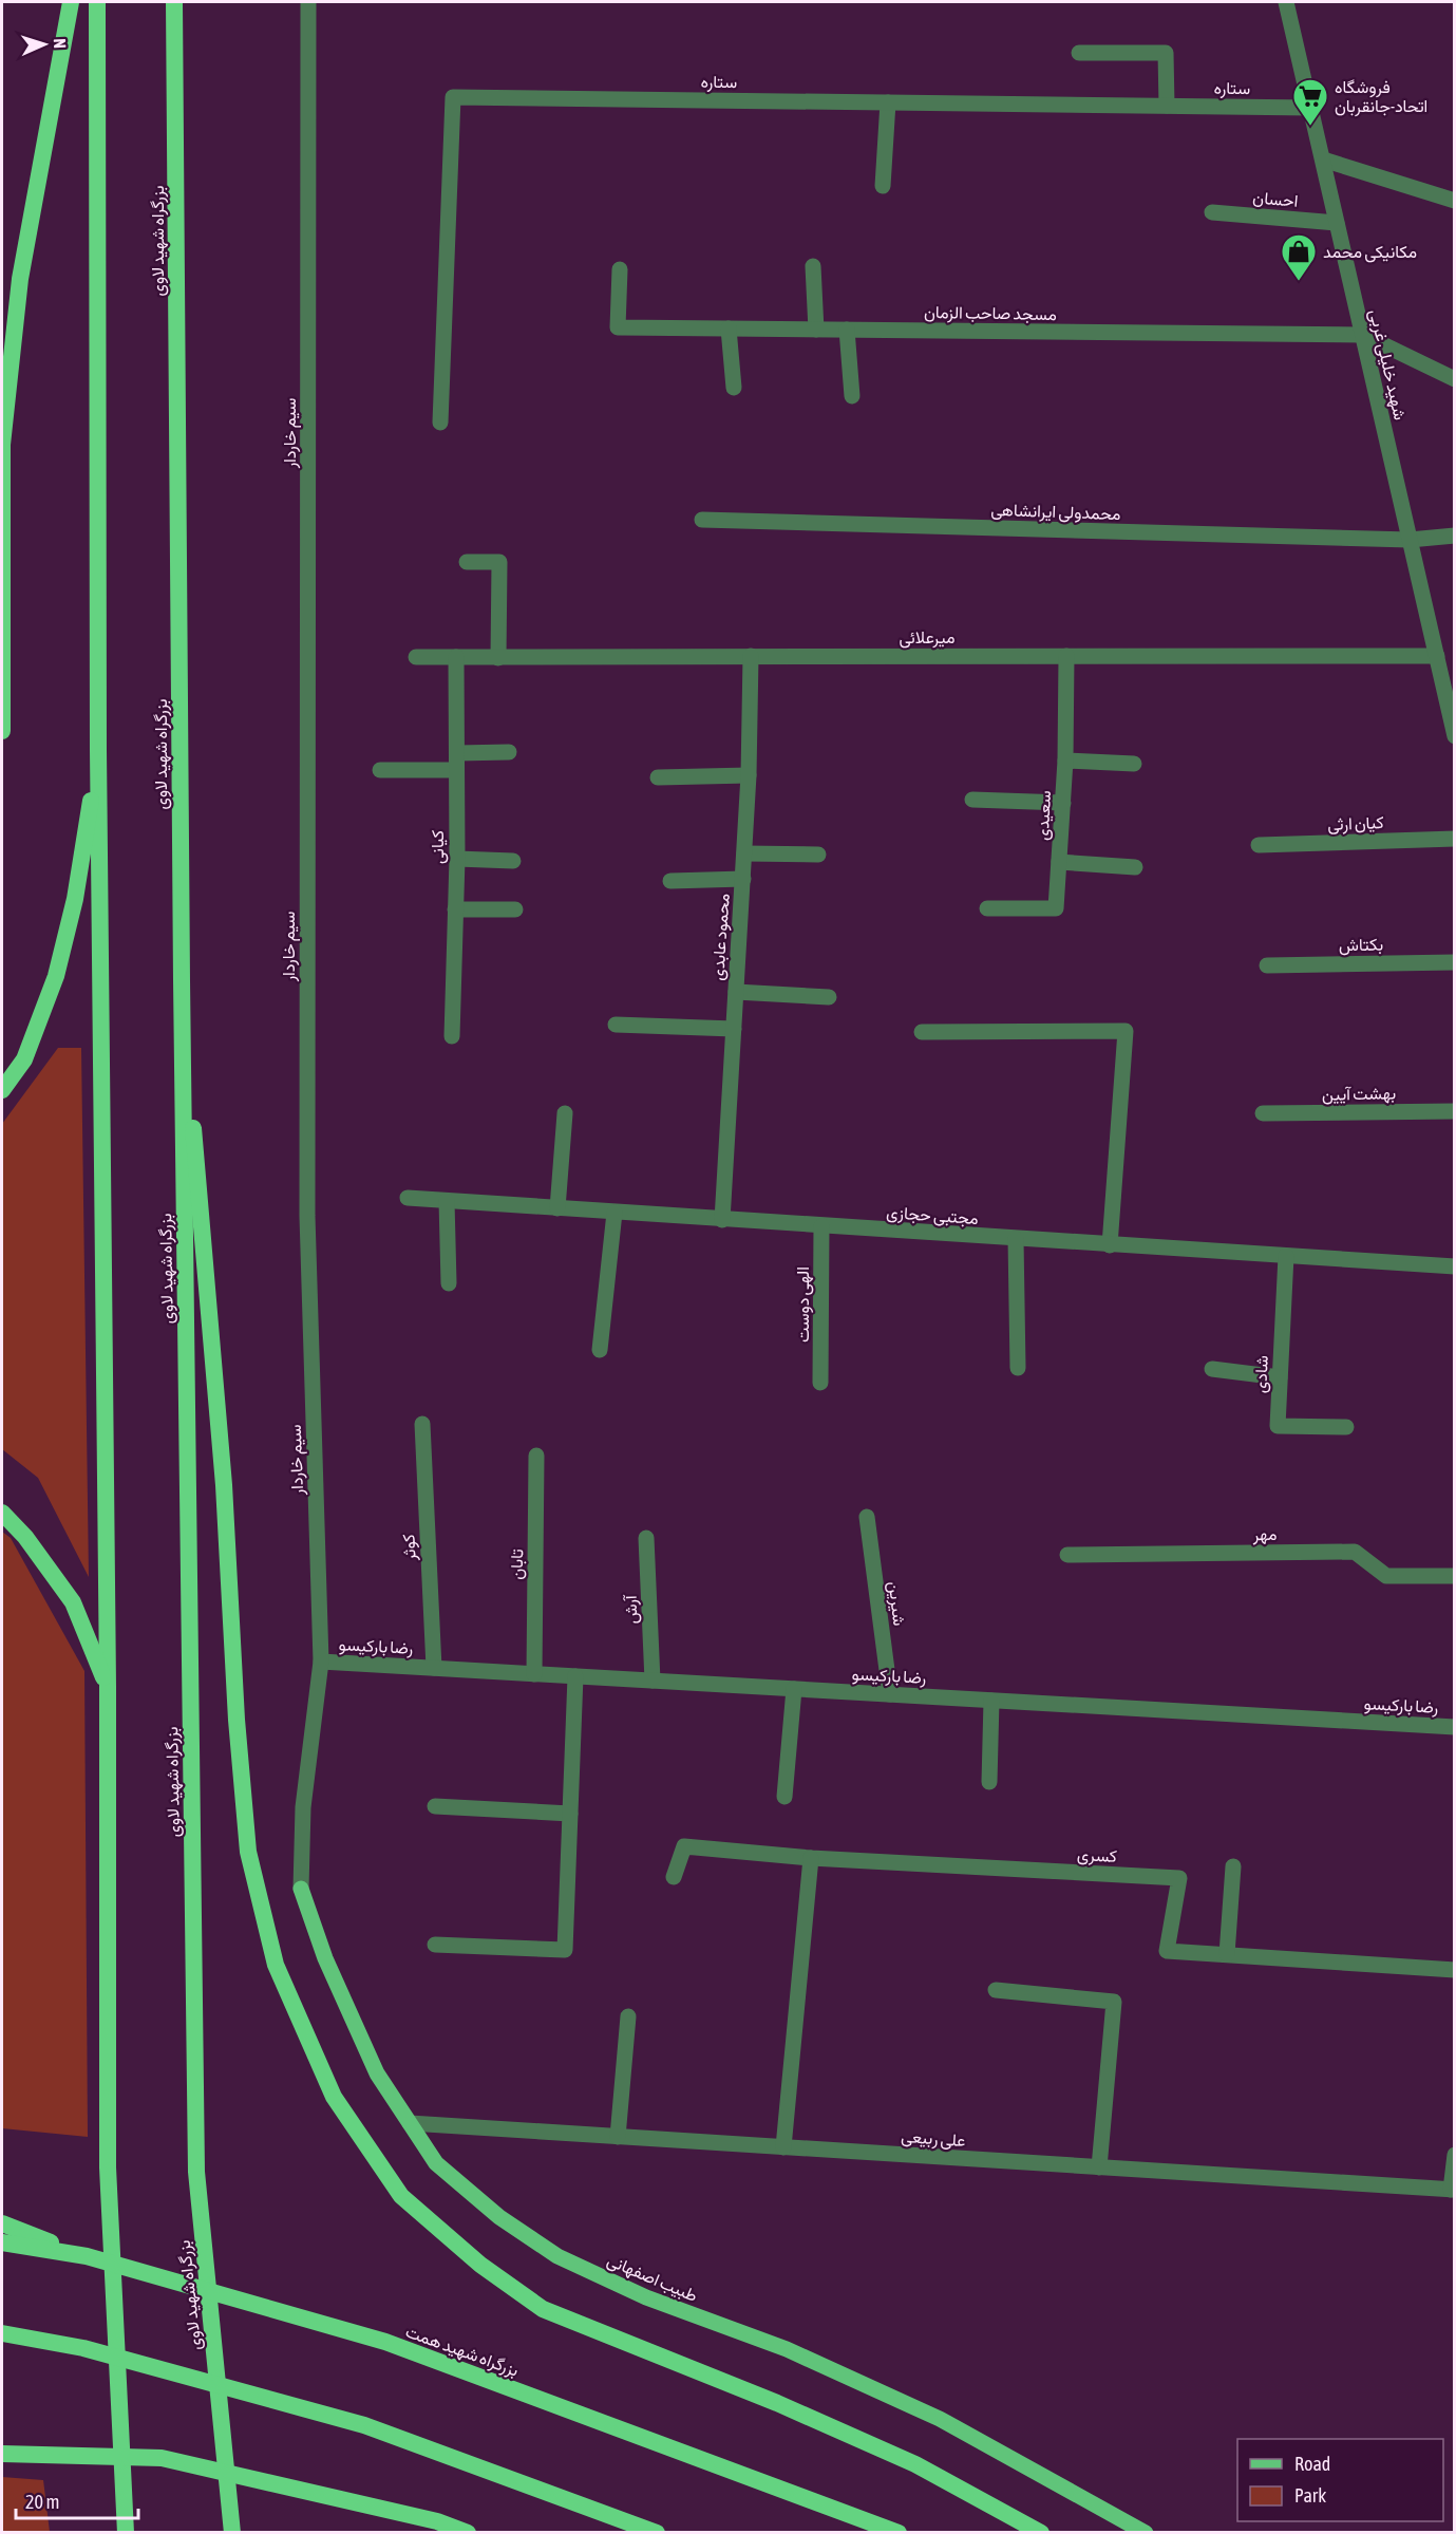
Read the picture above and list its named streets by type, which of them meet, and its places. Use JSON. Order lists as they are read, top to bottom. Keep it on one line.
{"streets":{"highway":["بزرگراه شهید لاوی","بزرگراه شهید همت"],"main road":["طبیب اصفهانی"],"street":["ستاره","احسان","مسجد صاحب الزمان","شهید خلیلی غربی","سیم خاردار","محمدولی ایرانشاهی","میرعلائی","سعیدی","کیان ارثی","کیانی","محمود عابدی","بکتاش","بهشت آیین","مجتبی حجازی","الهی دوست","شادی","مهر","کوثر","تابان","شیرین","آرش","رضا بارکیسو","کسری","علی ربیعی"]},"crossings":[["ستاره","شهید خلیلی غربی"],["احسان","شهید خلیلی غربی"],["مسجد صاحب الزمان","شهید خلیلی غربی"],["شهید خلیلی غربی","محمدولی ایرانشاهی"],["شهید خلیلی غربی","میرعلائی"],["سیم خاردار","رضا بارکیسو"],["سیم خاردار","طبیب اصفهانی"],["میرعلائی","سعیدی"],["میرعلائی","کیانی"],["میرعلائی","محمود عابدی"],["محمود عابدی","مجتبی حجازی"],["مجتبی حجازی","الهی دوست"],["مجتبی حجازی","شادی"],["کوثر","رضا بارکیسو"],["تابان","رضا بارکیسو"],["شیرین","رضا بارکیسو"],["آرش","رضا بارکیسو"],["علی ربیعی","طبیب اصفهانی"]],"places":{"supermarket":["فروشگاه اتحاد-جانقربان"],"shop":["مکانیکی محمد"]},"legend":["Road","Park"],"scale_bar":"20 m","north":"right"}
